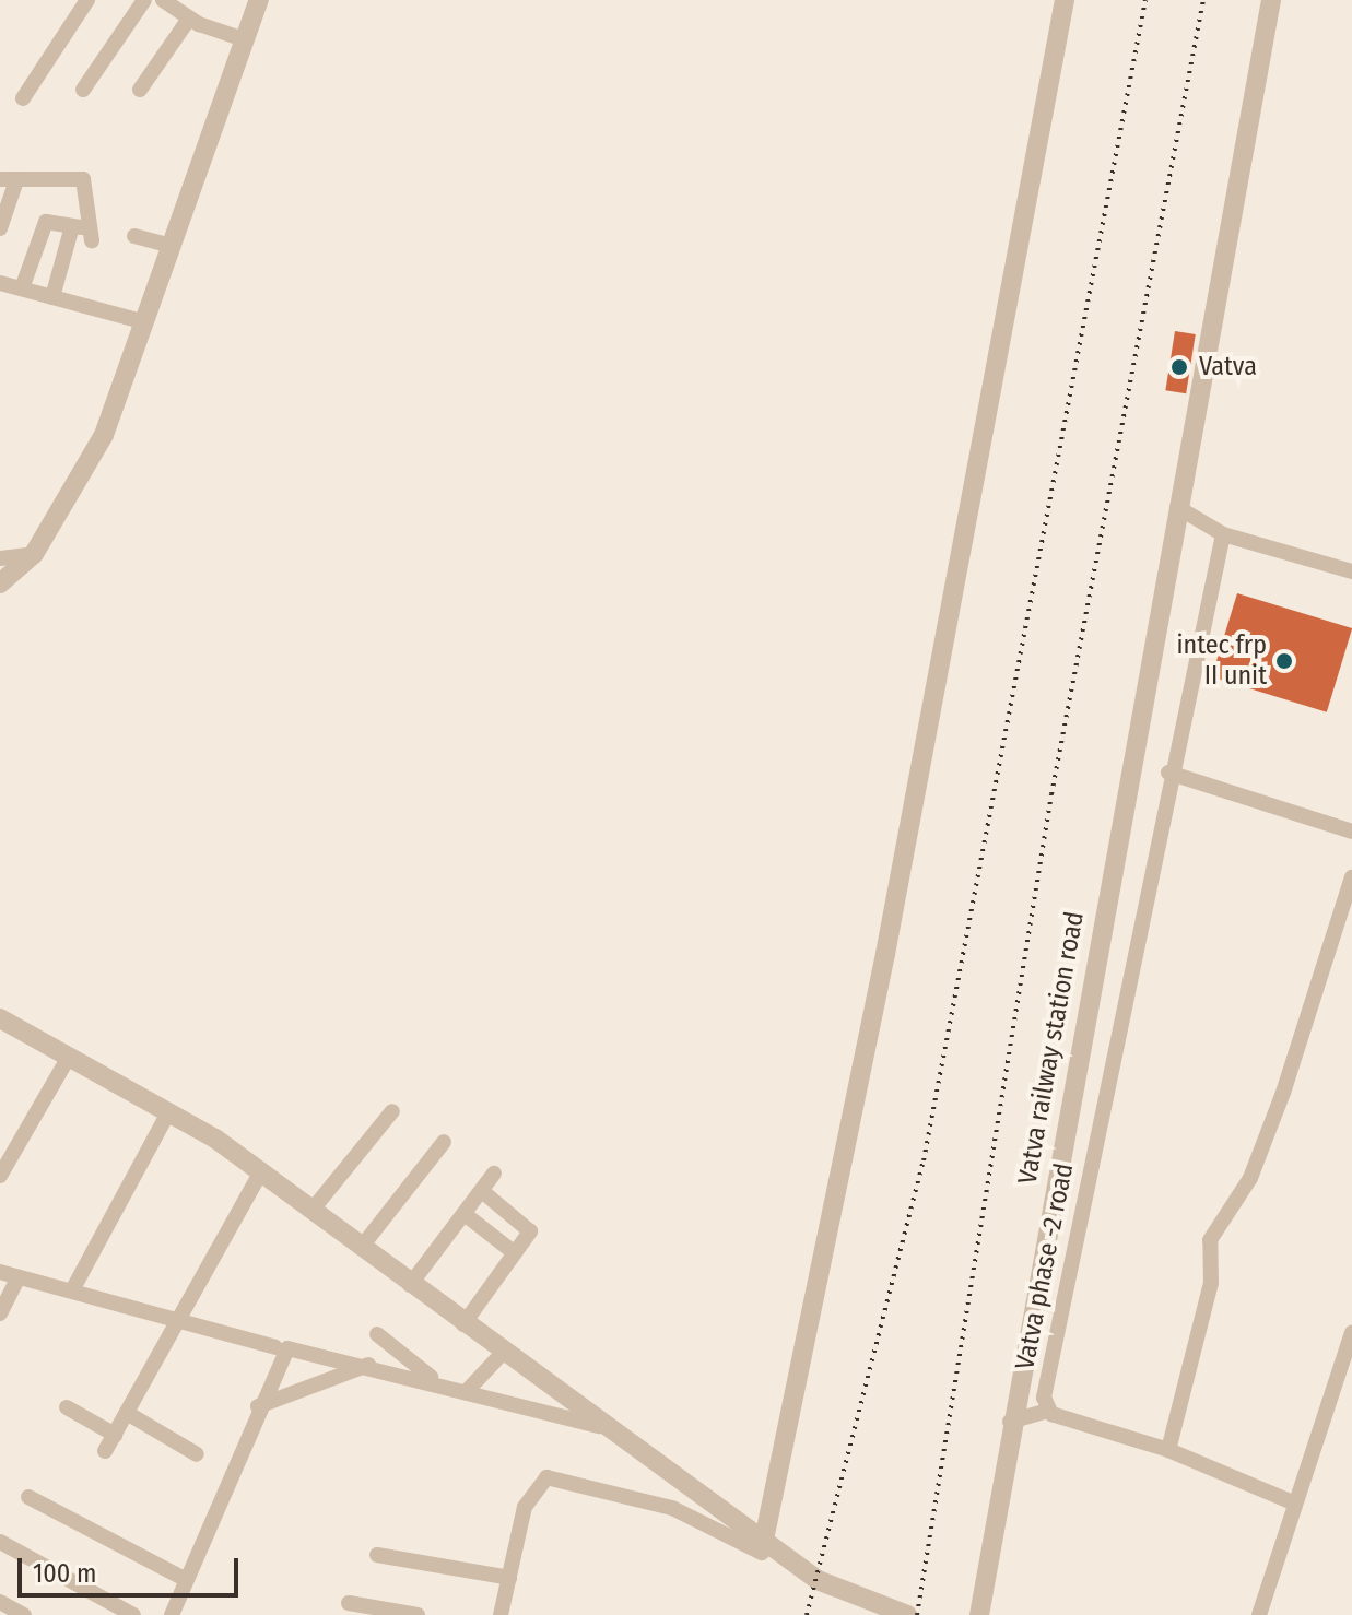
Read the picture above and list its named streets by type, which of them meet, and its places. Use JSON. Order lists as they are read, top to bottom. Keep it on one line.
{"streets":{"street":["Vatva railway station road","Vatva phase -2 road"]},"places":["Vatva","intec frp II unit"],"scale_bar":"100 m"}
